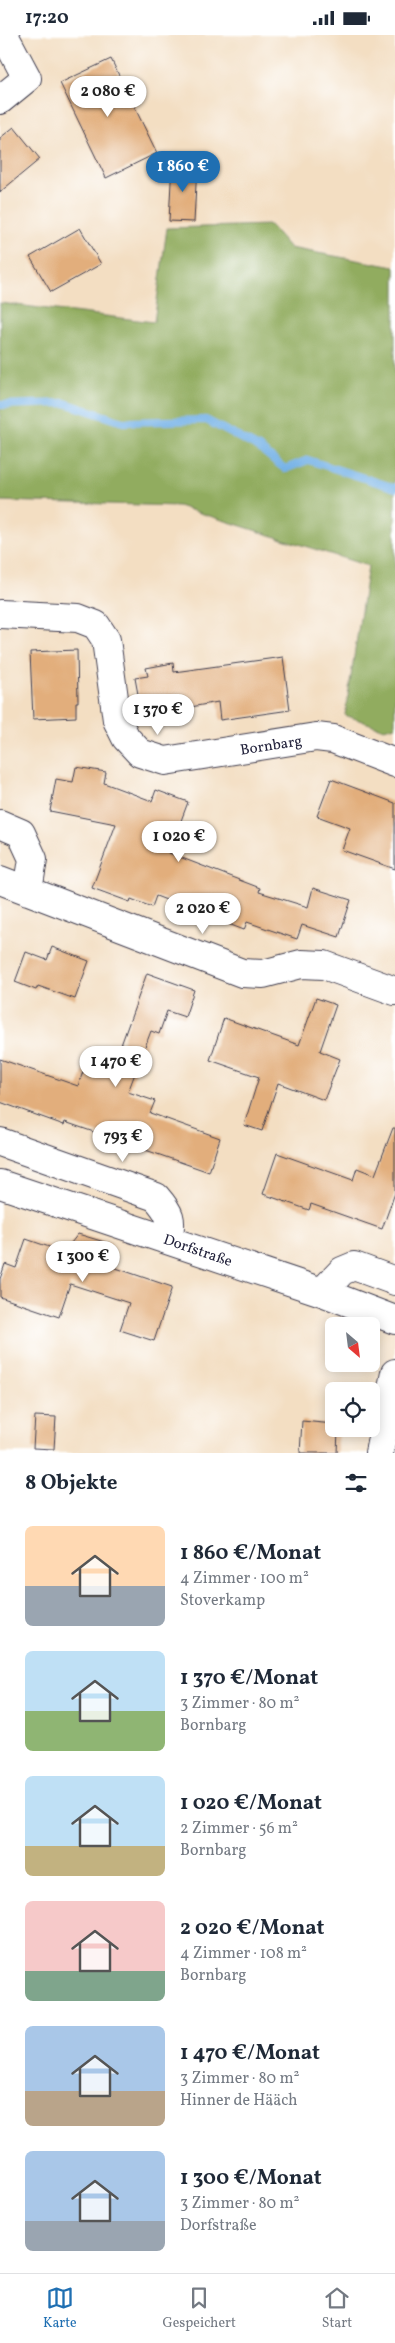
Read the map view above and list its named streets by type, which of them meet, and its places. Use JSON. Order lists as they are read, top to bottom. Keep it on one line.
{"streets":{"street":["Bornbarg","Dorfstraße"]},"north":"bottom right","page":{"status":"17:20","price":["2 080 €","1 860 €","1 370 €","1 020 €","2 020 €","1 470 €","793 €","1 300 €"],"heading":"8 Objekte","list":[{"name":"1 860 €/Monat","note":"4 Zimmer · 100 m² · Stoverkamp"},{"name":"1 370 €/Monat","note":"3 Zimmer · 80 m² · Bornbarg"},{"name":"1 020 €/Monat","note":"2 Zimmer · 56 m² · Bornbarg"},{"name":"2 020 €/Monat","note":"4 Zimmer · 108 m² · Bornbarg"},{"name":"1 470 €/Monat","note":"3 Zimmer · 80 m² · Hinner de Hääch"},{"name":"1 300 €/Monat","note":"3 Zimmer · 80 m² · Dorfstraße"}],"tabs":["Karte","Gespeichert","Start"]}}
